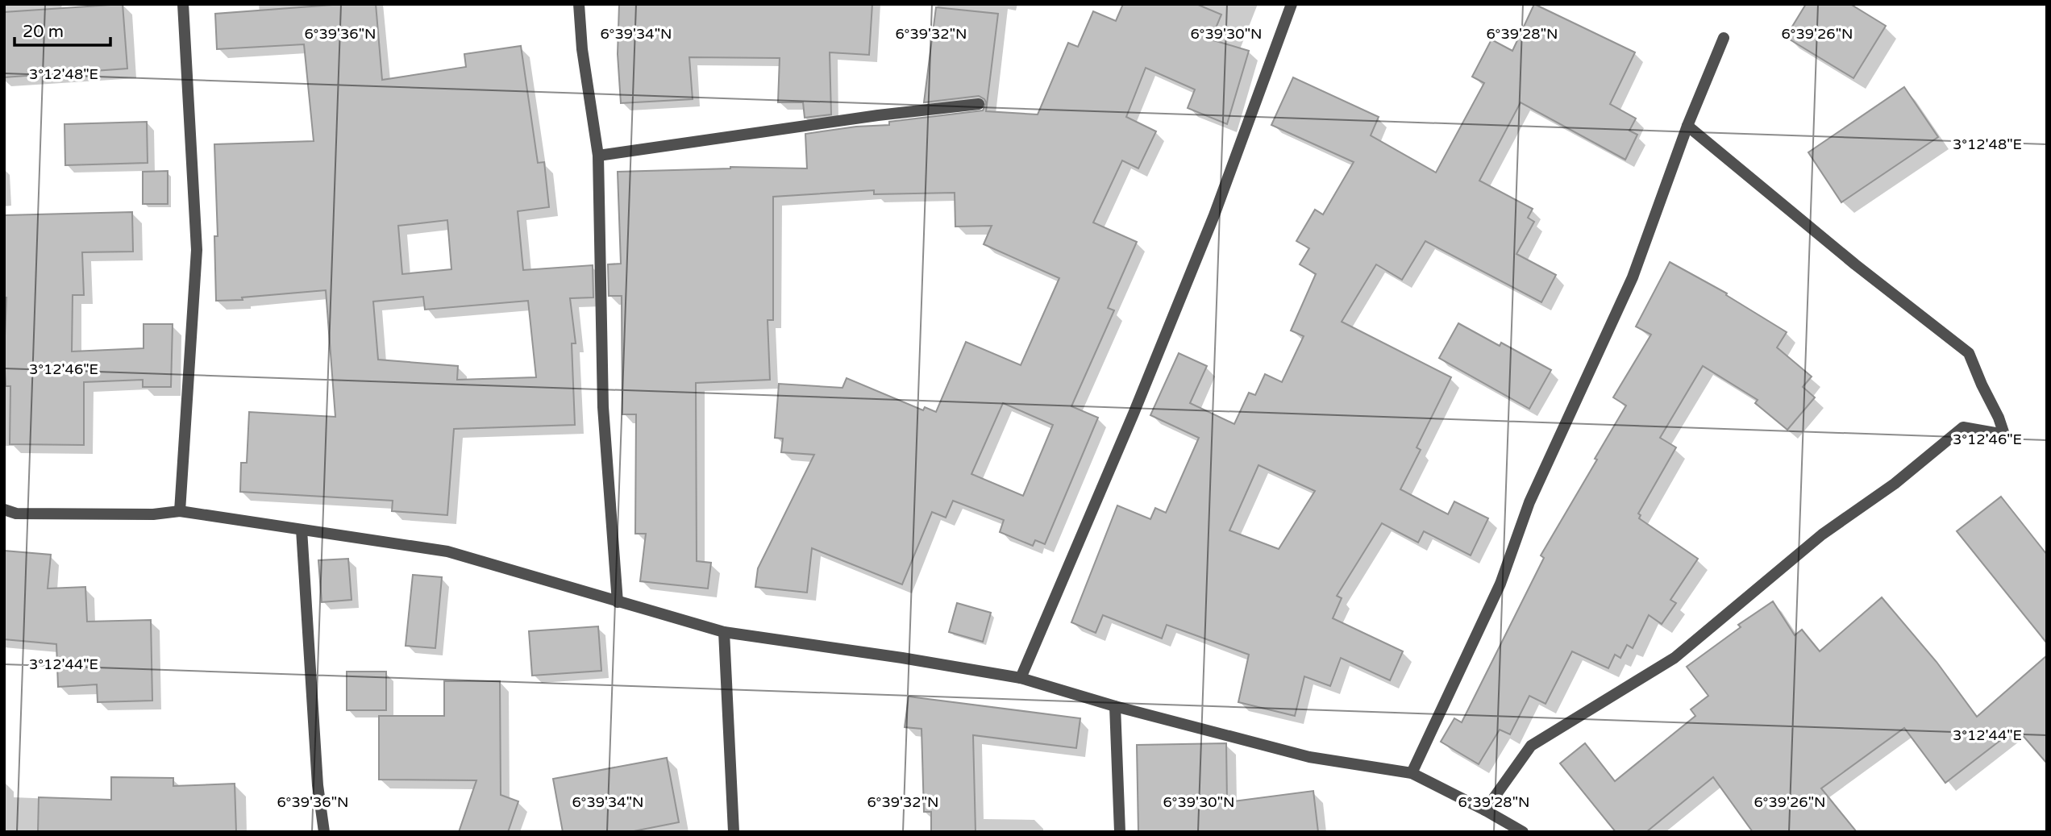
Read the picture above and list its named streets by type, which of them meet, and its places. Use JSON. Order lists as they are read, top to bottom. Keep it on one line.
{"scale_bar":"20 m","coordinates":["6°39'36\"N","6°39'34\"N","6°39'32\"N","6°39'30\"N","6°39'28\"N","6°39'26\"N","3°12'48\"E","3°12'46\"E","3°12'44\"E"]}
